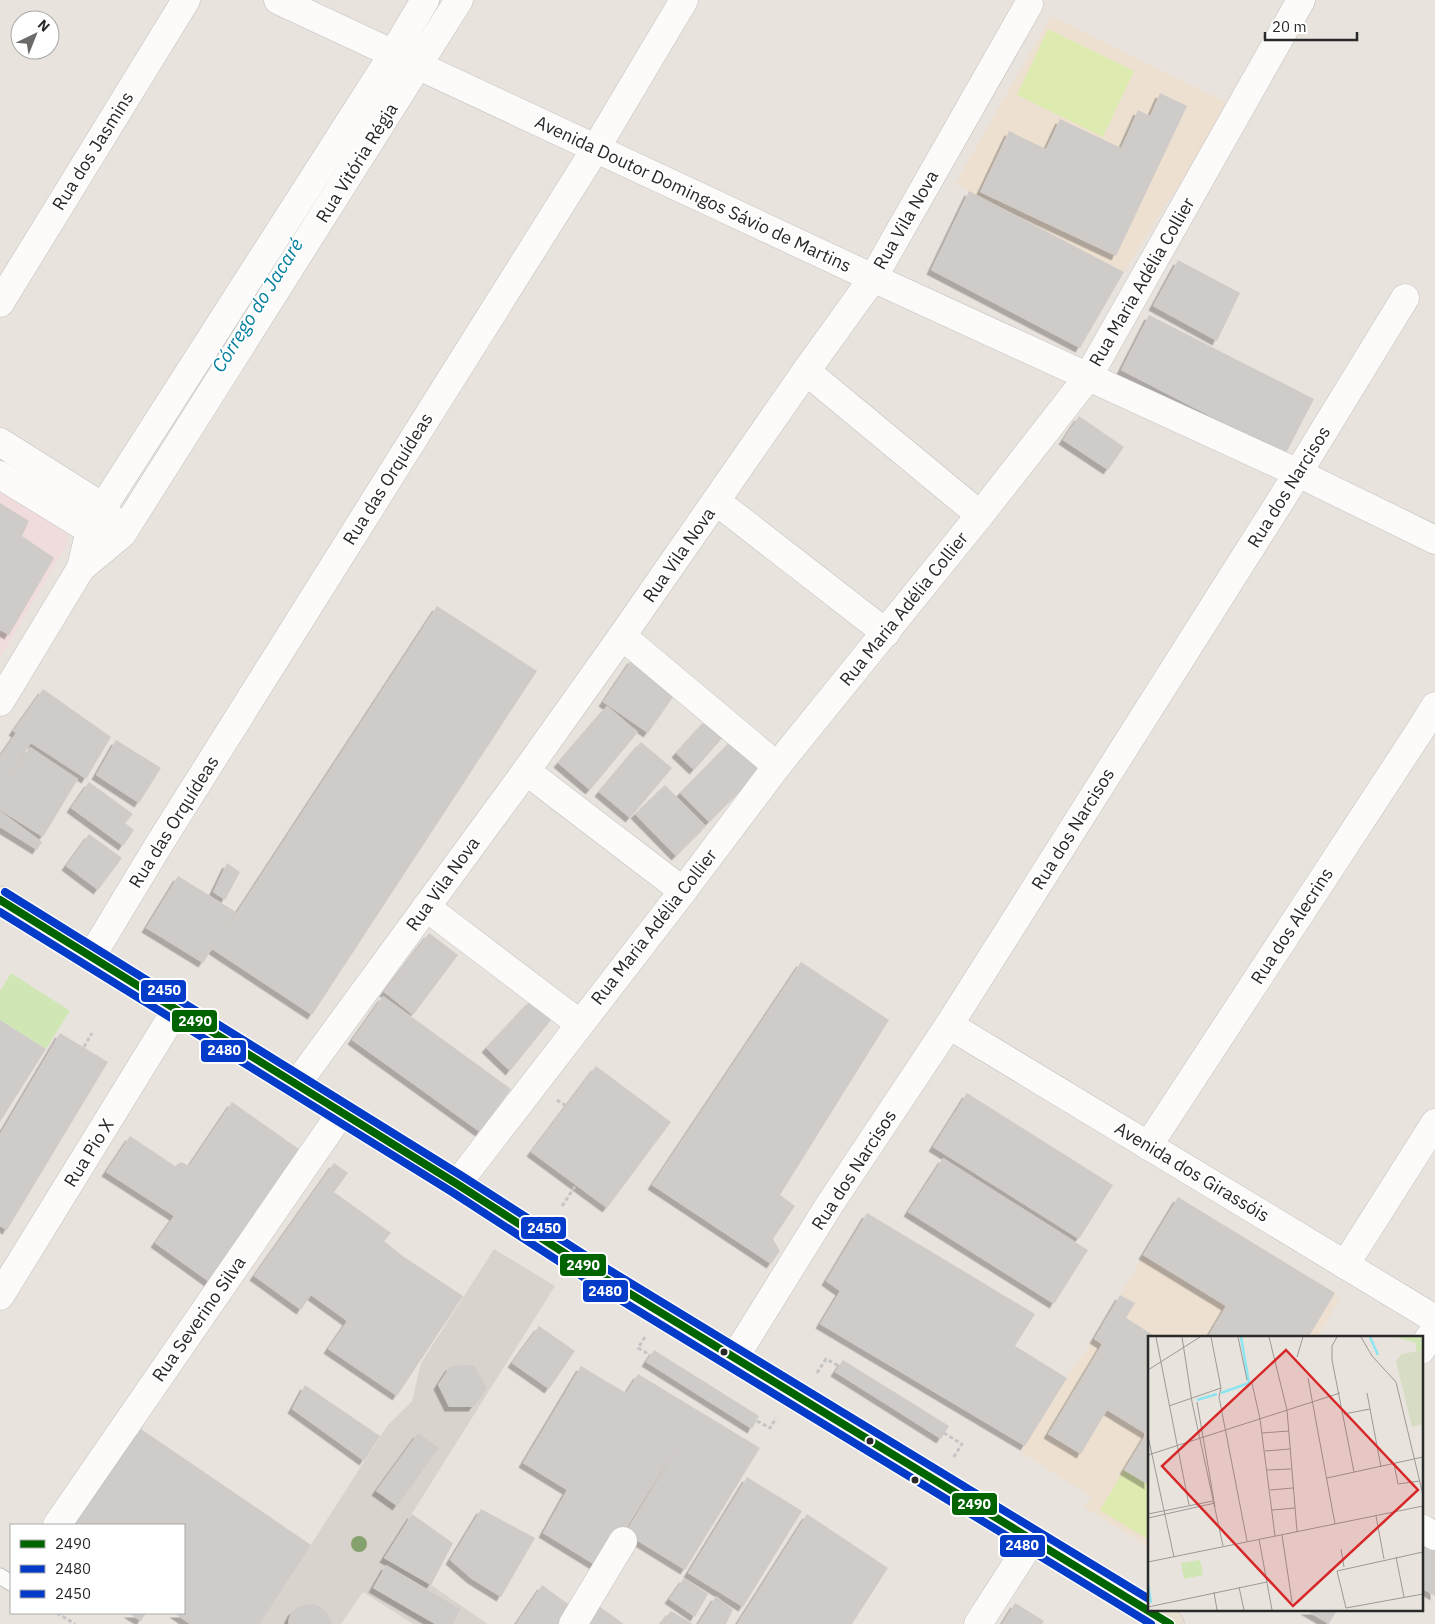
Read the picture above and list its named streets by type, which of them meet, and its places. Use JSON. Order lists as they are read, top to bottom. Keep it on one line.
{"streets":{"street":["Rua dos Jasmins","Rua Vitória Régia","Avenida Doutor Domingos Sávio de Martins","Rua Vila Nova","Rua Maria Adélia Collier","Rua das Orquídeas","Rua dos Narcisos","Rua dos Alecrins","Rua Pio X","Avenida dos Girassóis","Rua Severino Silva"]},"crossings":[["Rua Vitória Régia","Avenida Doutor Domingos Sávio de Martins"],["Avenida Doutor Domingos Sávio de Martins","Rua Vila Nova"],["Avenida Doutor Domingos Sávio de Martins","Rua Maria Adélia Collier"],["Avenida Doutor Domingos Sávio de Martins","Rua das Orquídeas"],["Avenida Doutor Domingos Sávio de Martins","Rua dos Narcisos"],["Rua dos Narcisos","Avenida dos Girassóis"],["Rua dos Alecrins","Avenida dos Girassóis"]],"water":["Córrego do Jacaré"],"lines":["transit line 2450","transit line 2490","transit line 2480"],"legend":["2490","2480","2450"],"scale_bar":"20 m","north":"top right"}
